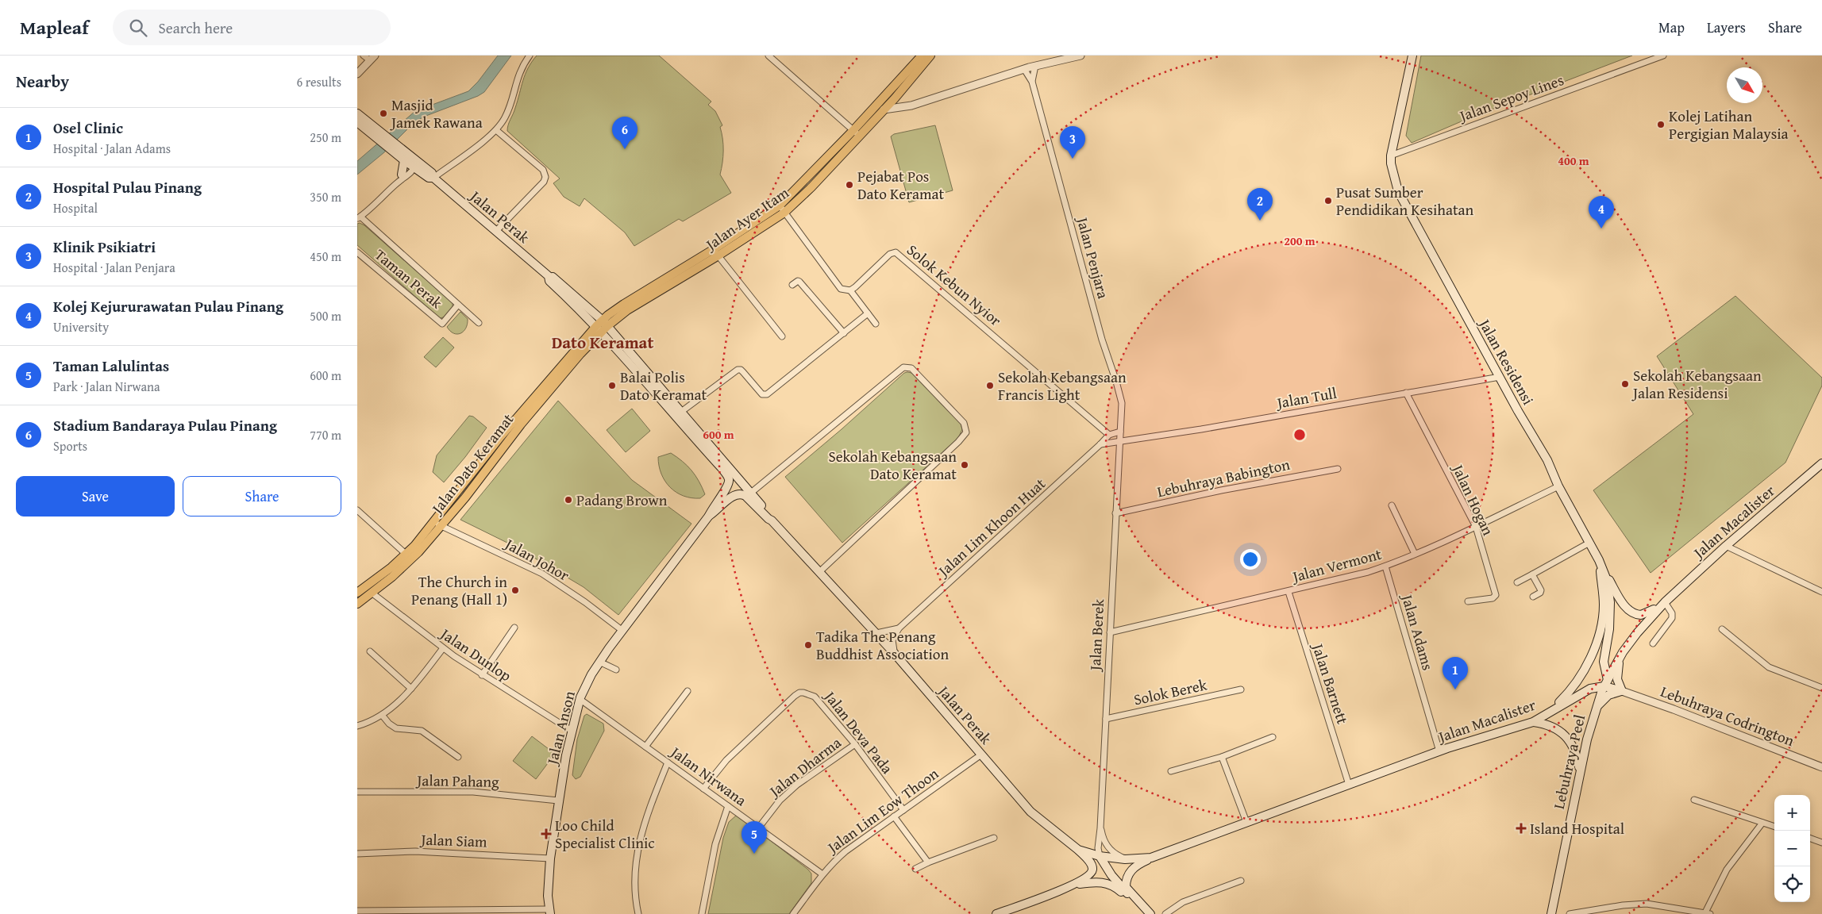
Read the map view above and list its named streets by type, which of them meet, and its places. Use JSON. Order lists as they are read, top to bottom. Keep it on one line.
{"streets":{"main road":["Jalan Perak","Jalan Ayer Itam","Jalan Residensi","Jalan Dato Keramat","Jalan Macalister","Lebuhraya Codrington","Jalan Anson","Lebuhraya Peel"],"street":["Jalan Sepoy Lines","Jalan Penjara","Taman Perak","Solok Kebun Nyior","Jalan Tull","Lebuhraya Babington","Jalan Hogan","Jalan Lim Khoon Huat","Jalan Johor","Jalan Vermont","Jalan Adams","Jalan Berek","Jalan Dunlop","Jalan Barnett","Solok Berek","Jalan Deva Pada","Jalan Dharma","Jalan Nirwana","Jalan Pahang","Jalan Lim Eow Thoon","Jalan Siam"]},"crossings":[["Jalan Sepoy Lines","Jalan Residensi"],["Jalan Perak","Jalan Ayer Itam"],["Jalan Perak","Jalan Dato Keramat"],["Jalan Perak","Jalan Macalister"],["Jalan Perak","Jalan Lim Khoon Huat"],["Jalan Perak","Jalan Berek"],["Jalan Perak","Jalan Anson"],["Jalan Perak","Jalan Lim Eow Thoon"],["Jalan Ayer Itam","Jalan Dato Keramat"],["Jalan Penjara","Jalan Tull"],["Jalan Penjara","Jalan Berek"],["Solok Kebun Nyior","Jalan Lim Khoon Huat"],["Jalan Residensi","Jalan Tull"],["Jalan Residensi","Jalan Macalister"],["Jalan Residensi","Jalan Vermont"],["Jalan Residensi","Lebuhraya Codrington"],["Jalan Residensi","Lebuhraya Peel"],["Jalan Tull","Jalan Hogan"],["Jalan Tull","Jalan Berek"],["Jalan Dato Keramat","Jalan Johor"],["Jalan Dato Keramat","Jalan Dunlop"],["Lebuhraya Babington","Jalan Berek"],["Jalan Hogan","Jalan Vermont"],["Jalan Macalister","Jalan Adams"],["Jalan Macalister","Jalan Berek"],["Jalan Macalister","Jalan Barnett"],["Jalan Macalister","Lebuhraya Codrington"],["Jalan Macalister","Lebuhraya Peel"],["Jalan Johor","Jalan Anson"],["Jalan Vermont","Jalan Adams"],["Jalan Vermont","Jalan Berek"],["Jalan Vermont","Jalan Barnett"],["Jalan Berek","Solok Berek"],["Jalan Dunlop","Jalan Anson"],["Lebuhraya Codrington","Lebuhraya Peel"],["Jalan Anson","Jalan Nirwana"],["Jalan Anson","Jalan Pahang"],["Jalan Anson","Jalan Siam"],["Jalan Deva Pada","Jalan Dharma"],["Jalan Deva Pada","Jalan Nirwana"],["Jalan Deva Pada","Jalan Lim Eow Thoon"],["Jalan Dharma","Jalan Nirwana"],["Jalan Nirwana","Jalan Lim Eow Thoon"]],"districts":["Dato Keramat"],"places":{"other":["Masjid Jamek Rawana","Kolej Latihan Pergigian Malaysia","Pejabat Pos Dato Keramat","Pusat Sumber Pendidikan Kesihatan","Sekolah Kebangsaan Jalan Residensi","Balai Polis Dato Keramat","Sekolah Kebangsaan Francis Light","Sekolah Kebangsaan Dato Keramat","Padang Brown","The Church in Penang (Hall 1)","Tadika The Penang Buddhist Association"],"health":["Island Hospital","Loo Child Specialist Clinic"]},"north":"bottom right","page":{"header":"Mapleaf","search":"Search here","nav":["Map","Layers","Share"],"heading":["Nearby","6 results"],"list":[{"mark":"1","name":"Osel Clinic","note":"Hospital · Jalan Adams","value":"250 m"},{"mark":"2","name":"Hospital Pulau Pinang","note":"Hospital","value":"350 m"},{"mark":"3","name":"Klinik Psikiatri","note":"Hospital · Jalan Penjara","value":"450 m"},{"mark":"4","name":"Kolej Kejururawatan Pulau Pinang","note":"University","value":"500 m"},{"mark":"5","name":"Taman Lalulintas","note":"Park · Jalan Nirwana","value":"600 m"},{"mark":"6","name":"Stadium Bandaraya Pulau Pinang","note":"Sports","value":"770 m"}],"pins":["6","3","2","4","1","5"],"buttons":["Save","Share"],"map_buttons":["+","−"]},"rings":["400 m","200 m","600 m"]}
